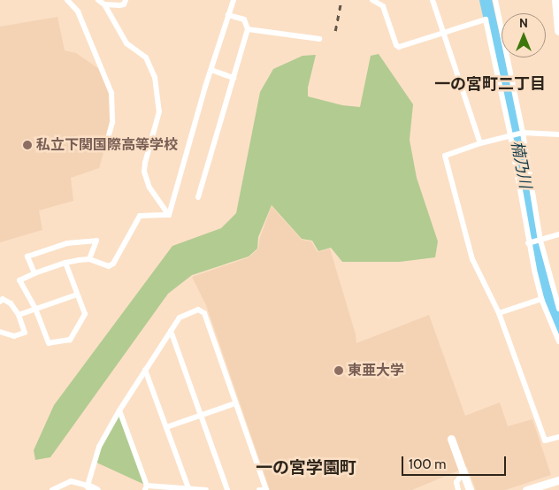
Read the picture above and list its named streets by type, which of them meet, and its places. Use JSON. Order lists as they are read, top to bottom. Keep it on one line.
{"districts":["一の宮町二丁目","一の宮学園町"],"water":["楠乃川"],"places":["私立下関国際高等学校","東亜大学"],"scale_bar":"100 m","north":"top"}
